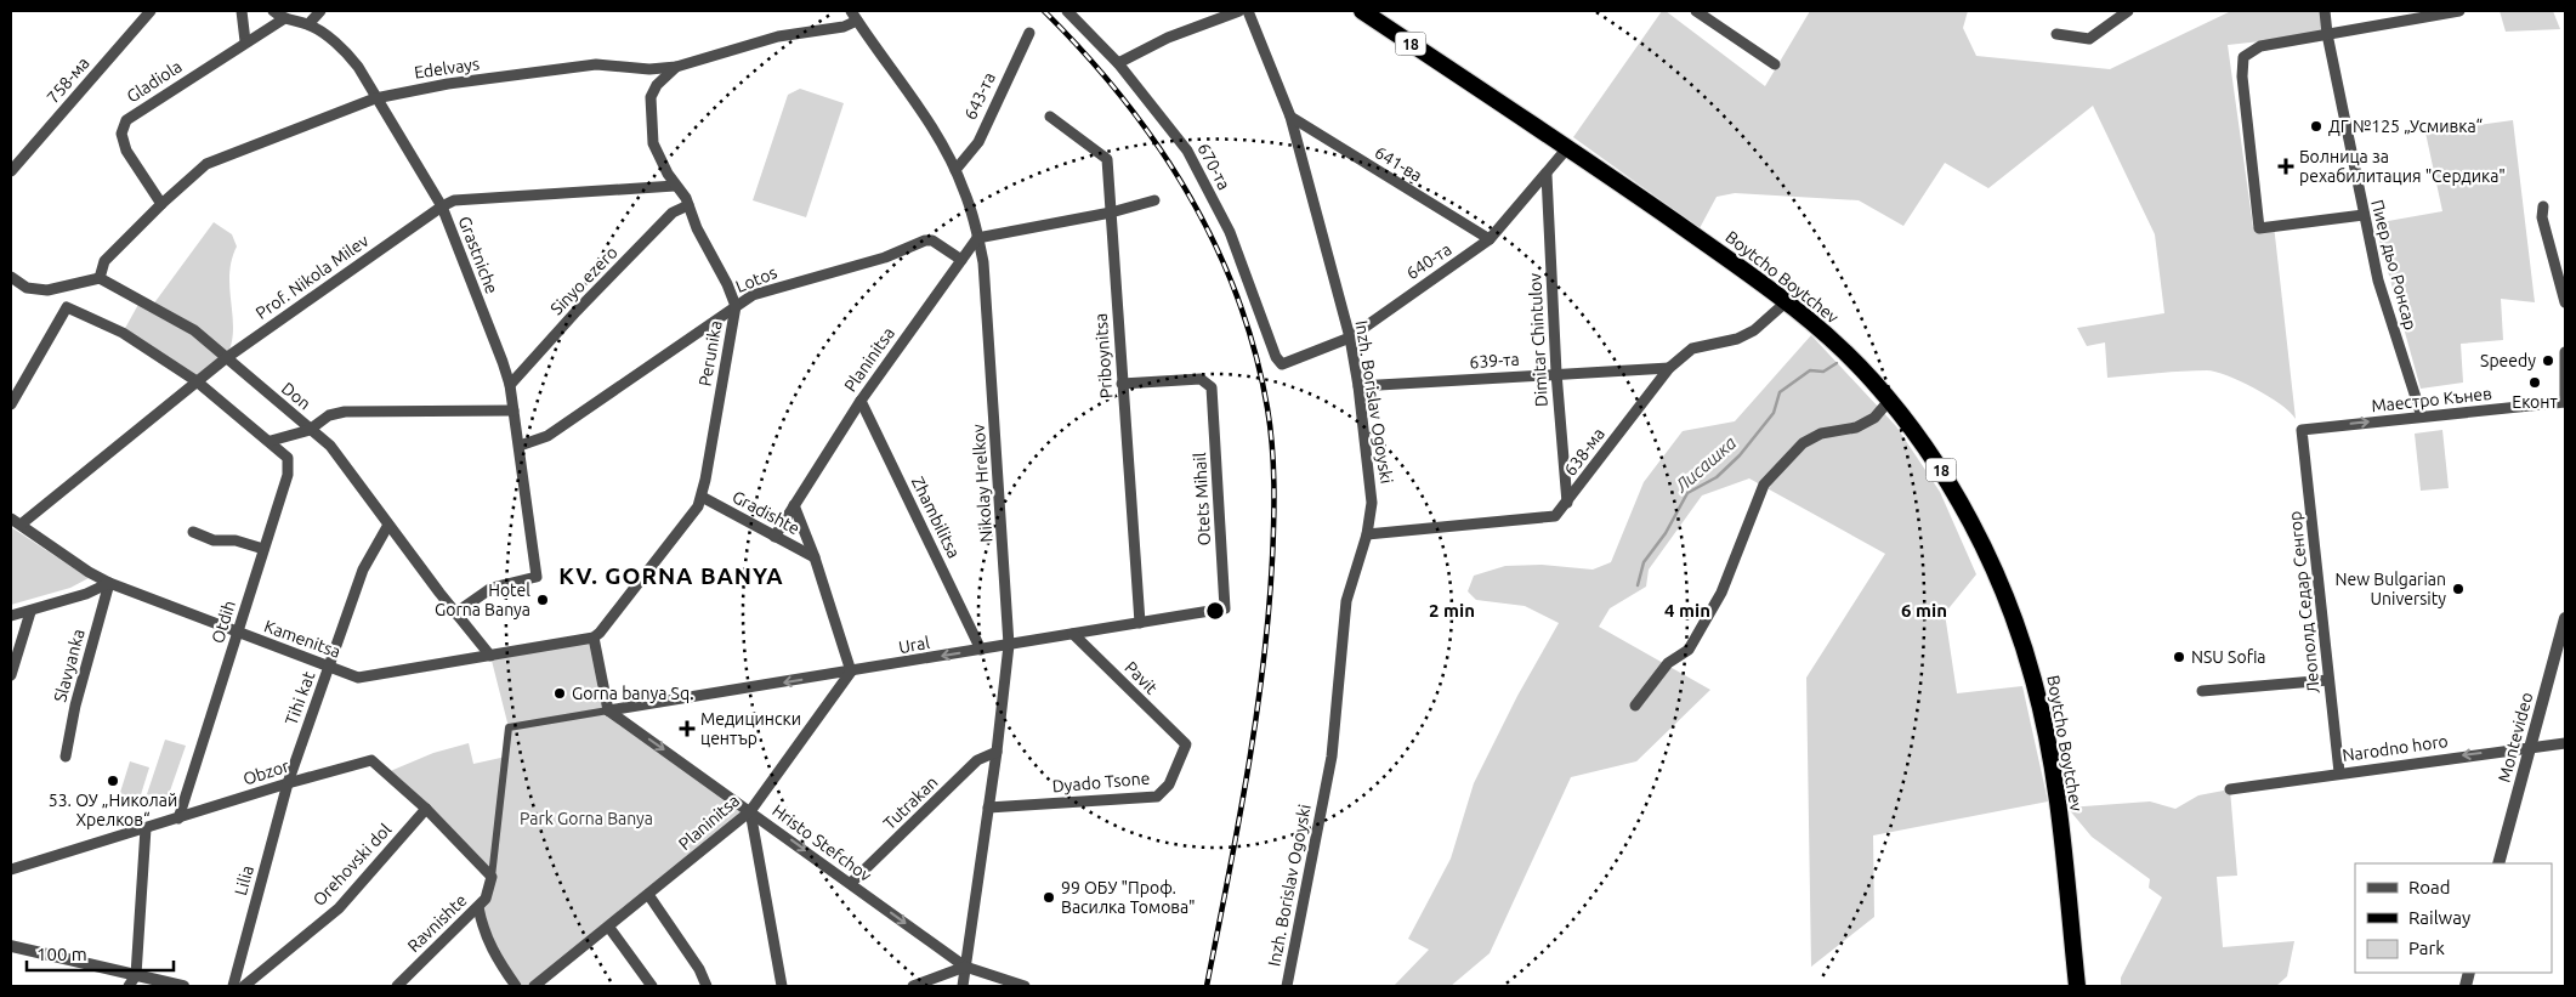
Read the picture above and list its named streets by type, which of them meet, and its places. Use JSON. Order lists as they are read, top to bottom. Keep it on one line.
{"streets":{"highway":["18","Boytcho Boytchev"],"street":["Edelvays","758-ма","Gladiola","643-та","641-ва","670-та","Grastniche","640-та","Пиер дьо Ронсар","Prof. Nikola Milev","Lotos","Sinyo ezero","Dimitar Chintulov","Perunika","Priboynitsa","Planinitsa","639-та","Don","Маестро Кънев","Inzh. Borislav Ogoyski","638-ма","Nikolay Hrelkov","Otets Mihail","Gradishte","Zhambilitsa","Леополд Седар Сенгор","Otdih","Kamenitsa","Ural","Slavyanka","Pavit","Tihi kat","Montevideo","Narodno horo","Obzor","Dyado Tsone","Tutrakan","Hristo Stefchov","Orehovski dol","Lilia","Ravnishte"]},"crossings":[["Edelvays","Gladiola"],["Edelvays","Grastniche"],["Edelvays","Perunika"],["Edelvays","Don"],["Edelvays","Nikolay Hrelkov"],["Gladiola","Grastniche"],["643-та","Nikolay Hrelkov"],["641-ва","640-та"],["641-ва","Inzh. Borislav Ogoyski"],["670-та","640-та"],["Grastniche","Prof. Nikola Milev"],["Grastniche","Lotos"],["Grastniche","Sinyo ezero"],["Grastniche","Don"],["640-та","Boytcho Boytchev"],["640-та","Dimitar Chintulov"],["640-та","Inzh. Borislav Ogoyski"],["Пиер дьо Ронсар","Маестро Кънев"],["Prof. Nikola Milev","Perunika"],["Prof. Nikola Milev","Don"],["Prof. Nikola Milev","Kamenitsa"],["Boytcho Boytchev","638-ма"],["Lotos","Perunika"],["Lotos","Planinitsa"],["Sinyo ezero","Perunika"],["Dimitar Chintulov","639-та"],["Dimitar Chintulov","638-ма"],["Perunika","Gradishte"],["Perunika","Kamenitsa"],["Priboynitsa","Otets Mihail"],["Priboynitsa","Ural"],["Planinitsa","Nikolay Hrelkov"],["Planinitsa","Gradishte"],["Planinitsa","Zhambilitsa"],["Planinitsa","Ural"],["Planinitsa","Hristo Stefchov"],["639-та","Inzh. Borislav Ogoyski"],["639-та","638-ма"],["Don","Kamenitsa"],["Don","Tihi kat"],["Маестро Кънев","Леополд Седар Сенгор"],["Inzh. Borislav Ogoyski","638-ма"],["Nikolay Hrelkov","Ural"],["Nikolay Hrelkov","Dyado Tsone"],["Nikolay Hrelkov","Tutrakan"],["Nikolay Hrelkov","Hristo Stefchov"],["Otets Mihail","Ural"],["Zhambilitsa","Ural"],["Леополд Седар Сенгор","Narodno horo"],["Otdih","Kamenitsa"],["Otdih","Obzor"],["Kamenitsa","Slavyanka"],["Kamenitsa","Tihi kat"],["Ural","Pavit"],["Ural","Hristo Stefchov"],["Pavit","Dyado Tsone"],["Tihi kat","Obzor"],["Tihi kat","Lilia"],["Montevideo","Narodno horo"],["Obzor","Orehovski dol"],["Obzor","Lilia"],["Obzor","Ravnishte"],["Tutrakan","Hristo Stefchov"]],"one_way":["Маестро Кънев","Ural","Narodno horo","Hristo Stefchov"],"districts":["KV. GORNA BANYA"],"water":["Лисашка"],"parks":["Park Gorna Banya"],"places":{"other":["ДГ №125 „Усмивка“","Speedy","Еконт","New Bulgarian University","Hotel Gorna Banya","NSU Sofia","Gorna banya Sq.","53. ОУ „Николай Хрелков“","99 ОБУ \"Проф. Василка Томова\""],"health":["Болница за рехабилитация \"Сердика\"","Медицински център"]},"legend":["Road","Railway","Park"],"scale_bar":"100 m","rings":["2 min","4 min","6 min"]}
